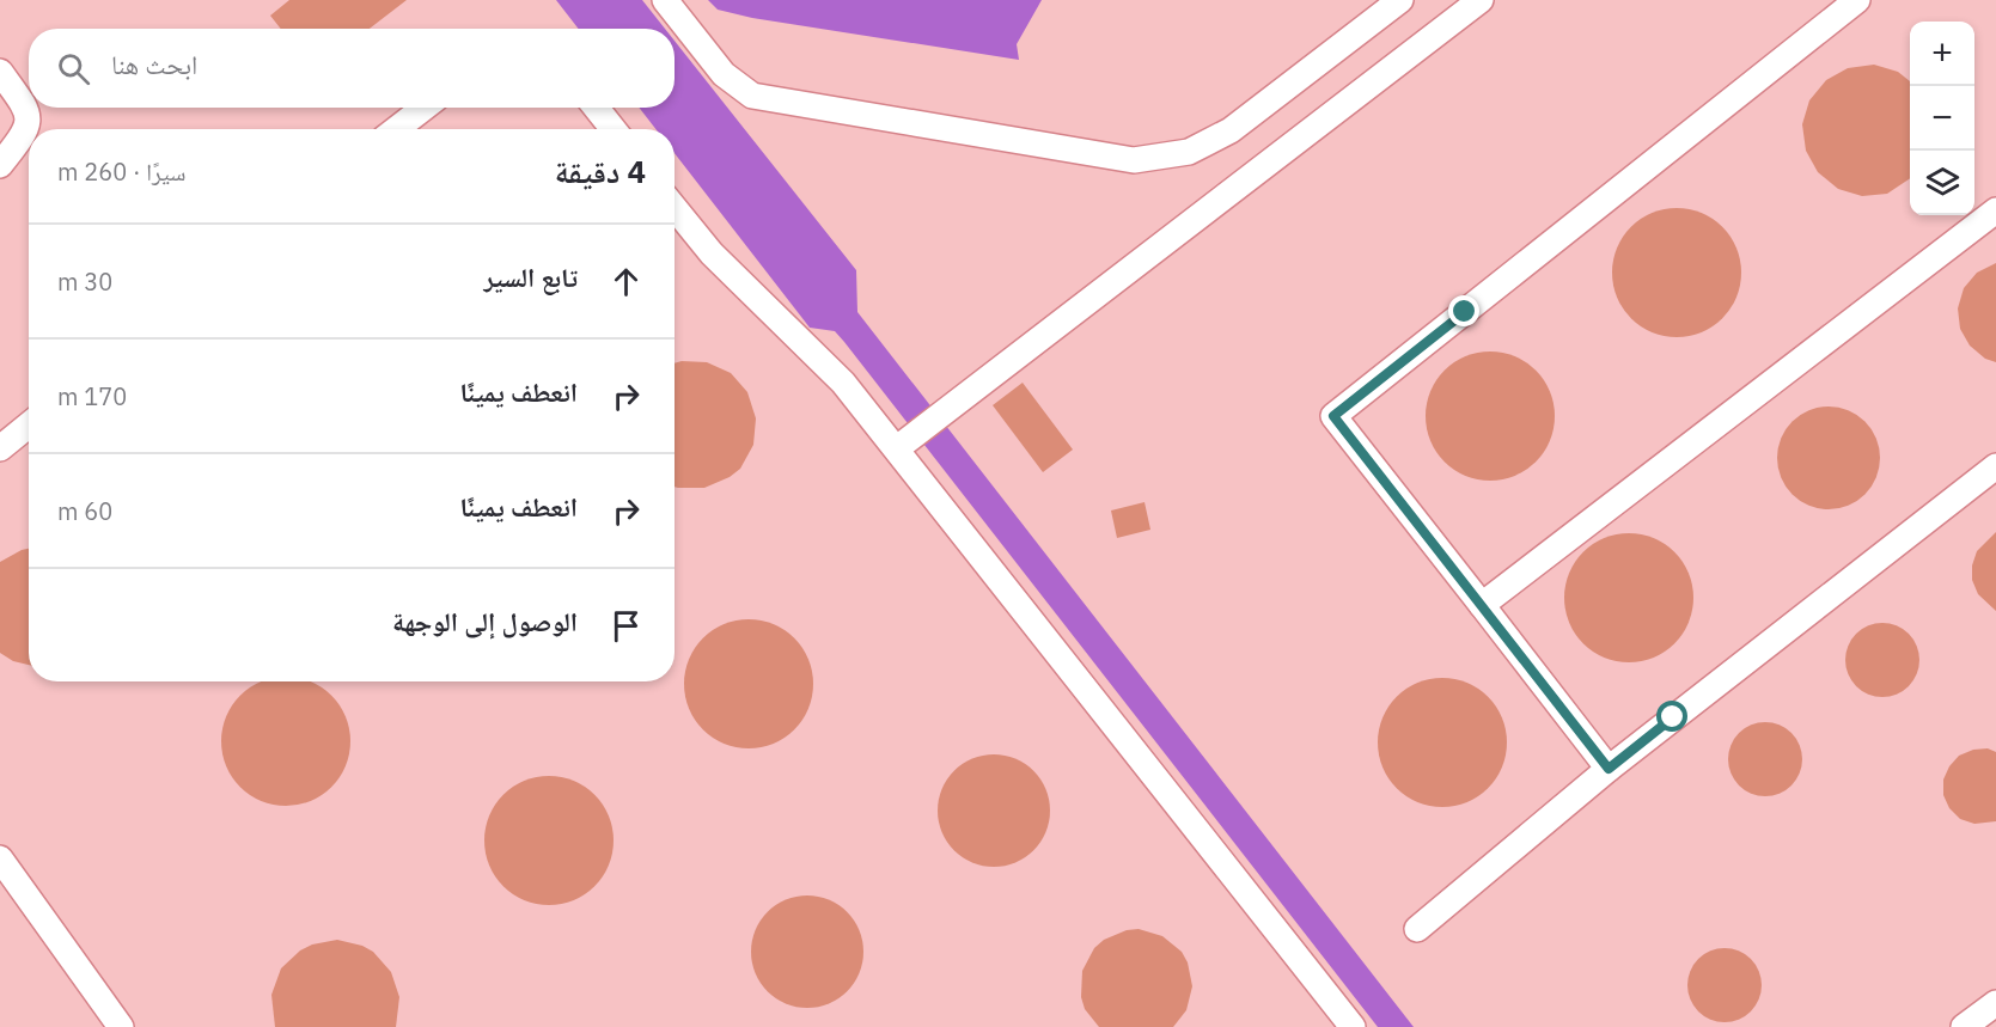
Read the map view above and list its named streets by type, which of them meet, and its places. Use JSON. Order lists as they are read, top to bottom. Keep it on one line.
{"page":{"map_buttons":["+","−"],"search":"ابحث هنا","heading":["4 دقيقة","سيرًا · 260 m"],"list":[["تابع السير","30 m"],["انعطف يمينًا","170 m"],["انعطف يمينًا","60 m"],"الوصول إلى الوجهة"]}}
